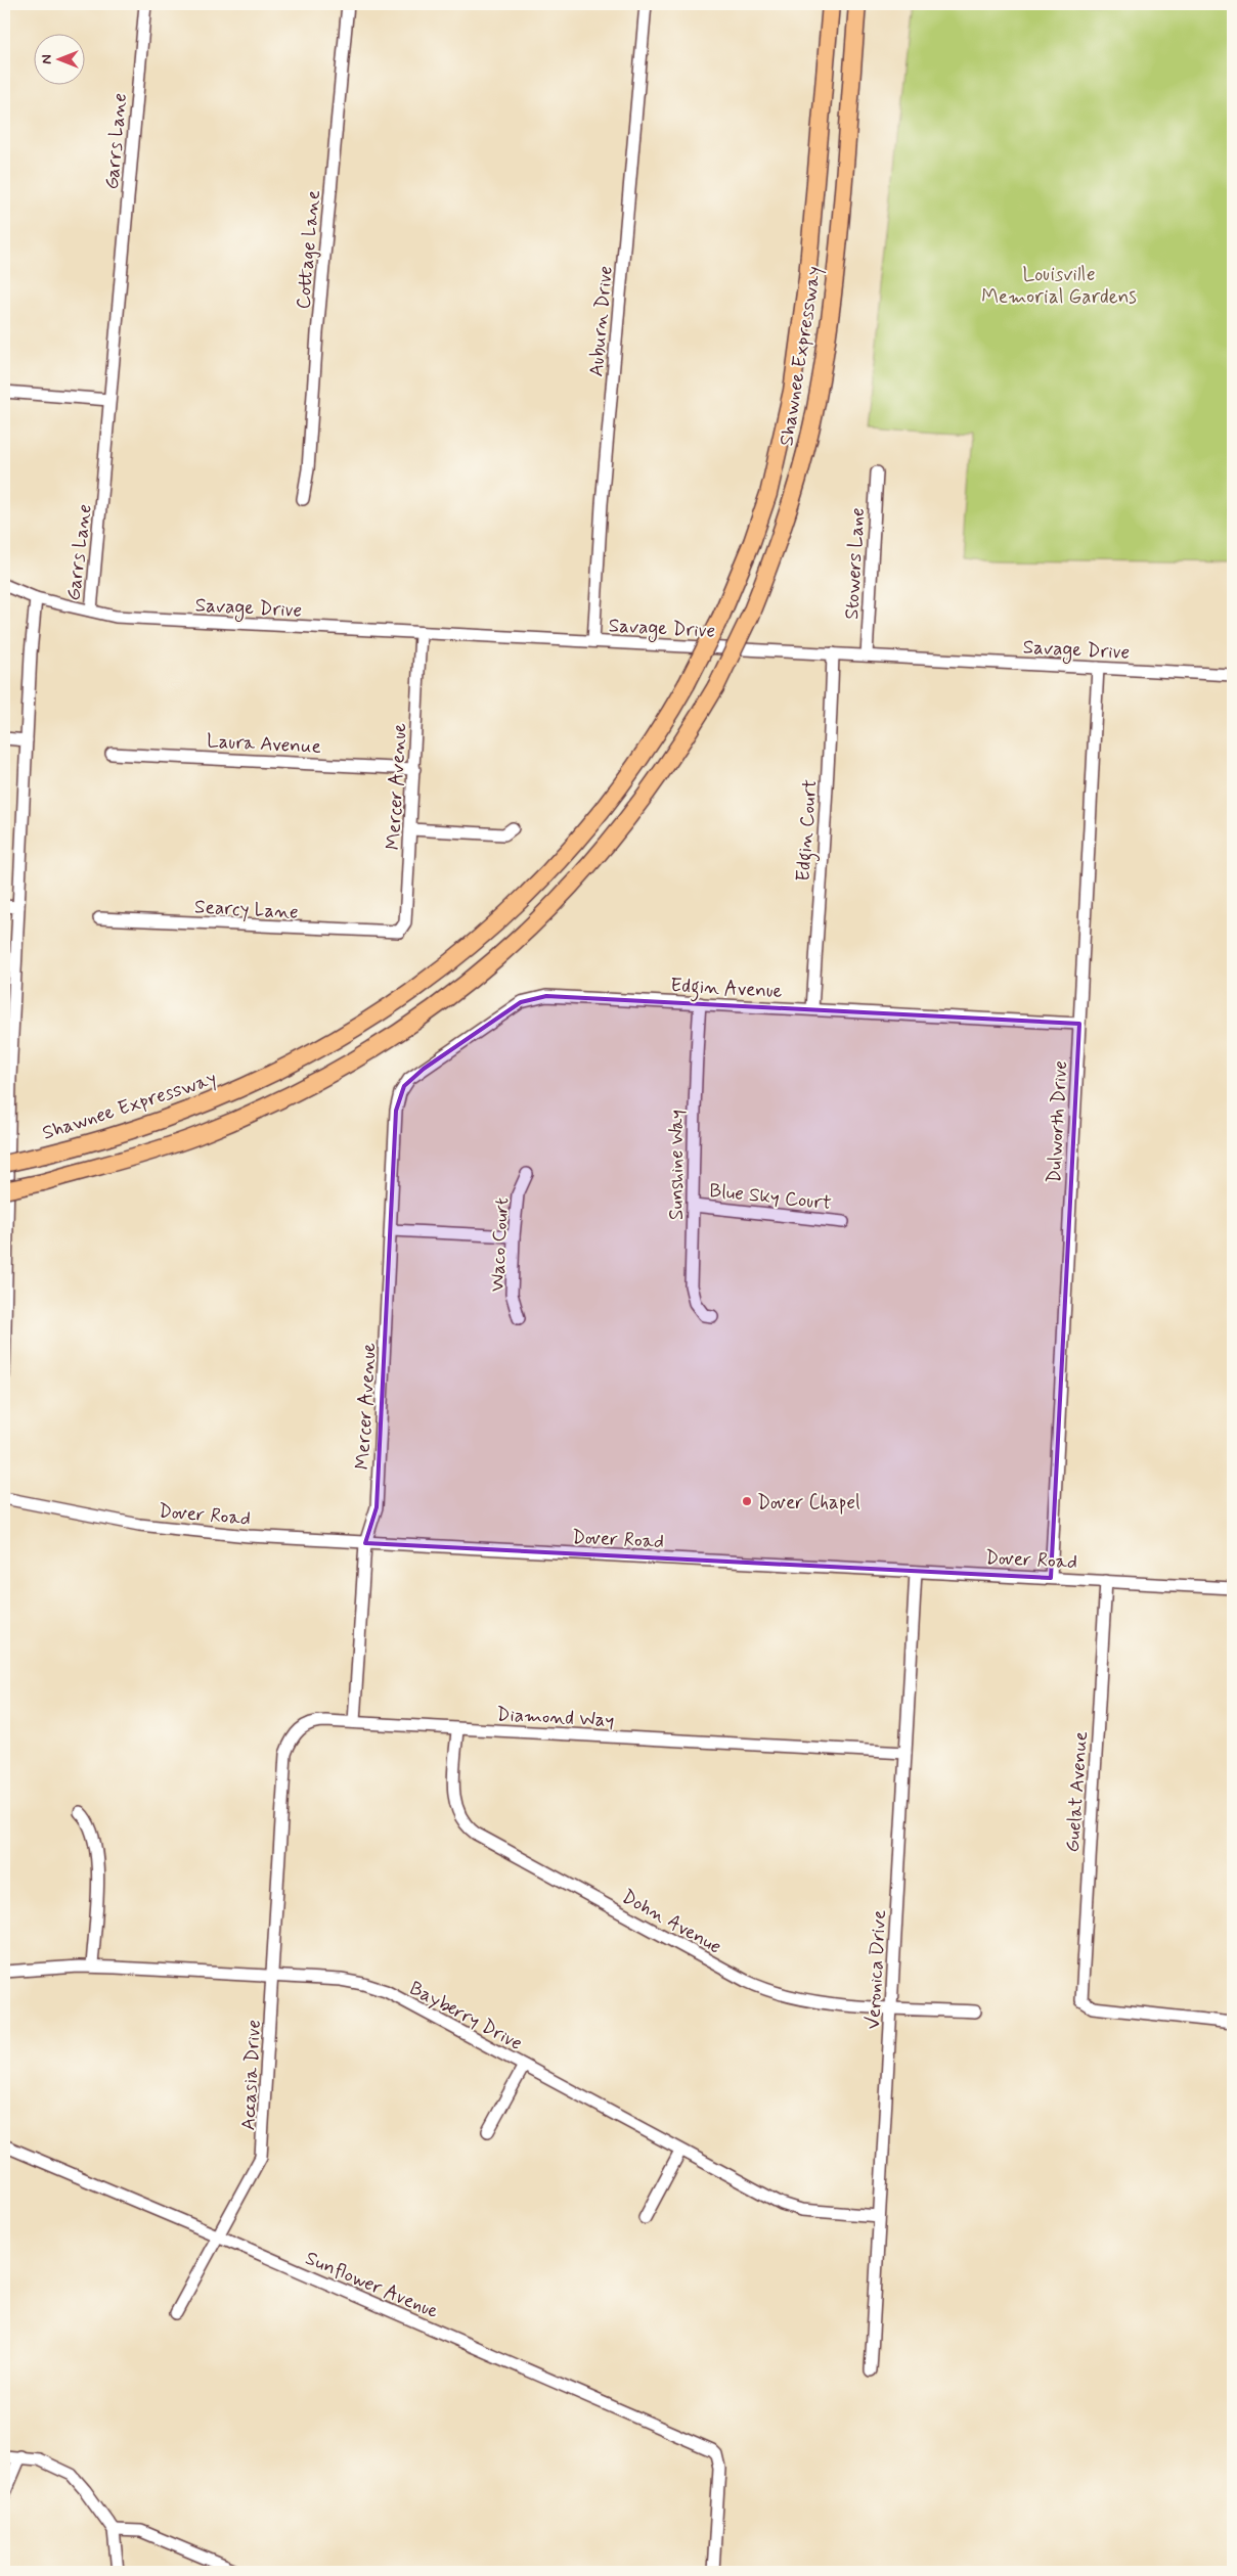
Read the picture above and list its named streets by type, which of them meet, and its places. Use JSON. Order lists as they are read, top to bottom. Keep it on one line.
{"streets":{"highway":["Shawnee Expressway"],"street":["Garrs Lane","Cottage Lane","Auburn Drive","Stowers Lane","Savage Drive","Laura Avenue","Mercer Avenue","Edgin Court","Searcy Lane","Edgin Avenue","Dulworth Drive","Sunshine Way","Blue Sky Court","Waco Court","Dover Road","Diamond Way","Guelat Avenue","Dohn Avenue","Veronica Drive","Bayberry Drive","Accasia Drive","Sunflower Avenue"]},"crossings":[["Garrs Lane","Savage Drive"],["Auburn Drive","Savage Drive"],["Stowers Lane","Savage Drive"],["Savage Drive","Mercer Avenue"],["Savage Drive","Edgin Court"],["Savage Drive","Dulworth Drive"],["Laura Avenue","Mercer Avenue"],["Mercer Avenue","Searcy Lane"],["Mercer Avenue","Edgin Avenue"],["Mercer Avenue","Dover Road"],["Mercer Avenue","Diamond Way"],["Edgin Court","Edgin Avenue"],["Edgin Avenue","Dulworth Drive"],["Edgin Avenue","Sunshine Way"],["Dulworth Drive","Dover Road"],["Sunshine Way","Blue Sky Court"],["Dover Road","Guelat Avenue"],["Dover Road","Veronica Drive"],["Diamond Way","Dohn Avenue"],["Diamond Way","Veronica Drive"],["Diamond Way","Accasia Drive"],["Dohn Avenue","Veronica Drive"],["Veronica Drive","Bayberry Drive"],["Bayberry Drive","Accasia Drive"],["Accasia Drive","Sunflower Avenue"]],"parks":["Louisville Memorial Gardens"],"places":["Dover Chapel"],"north":"left"}
